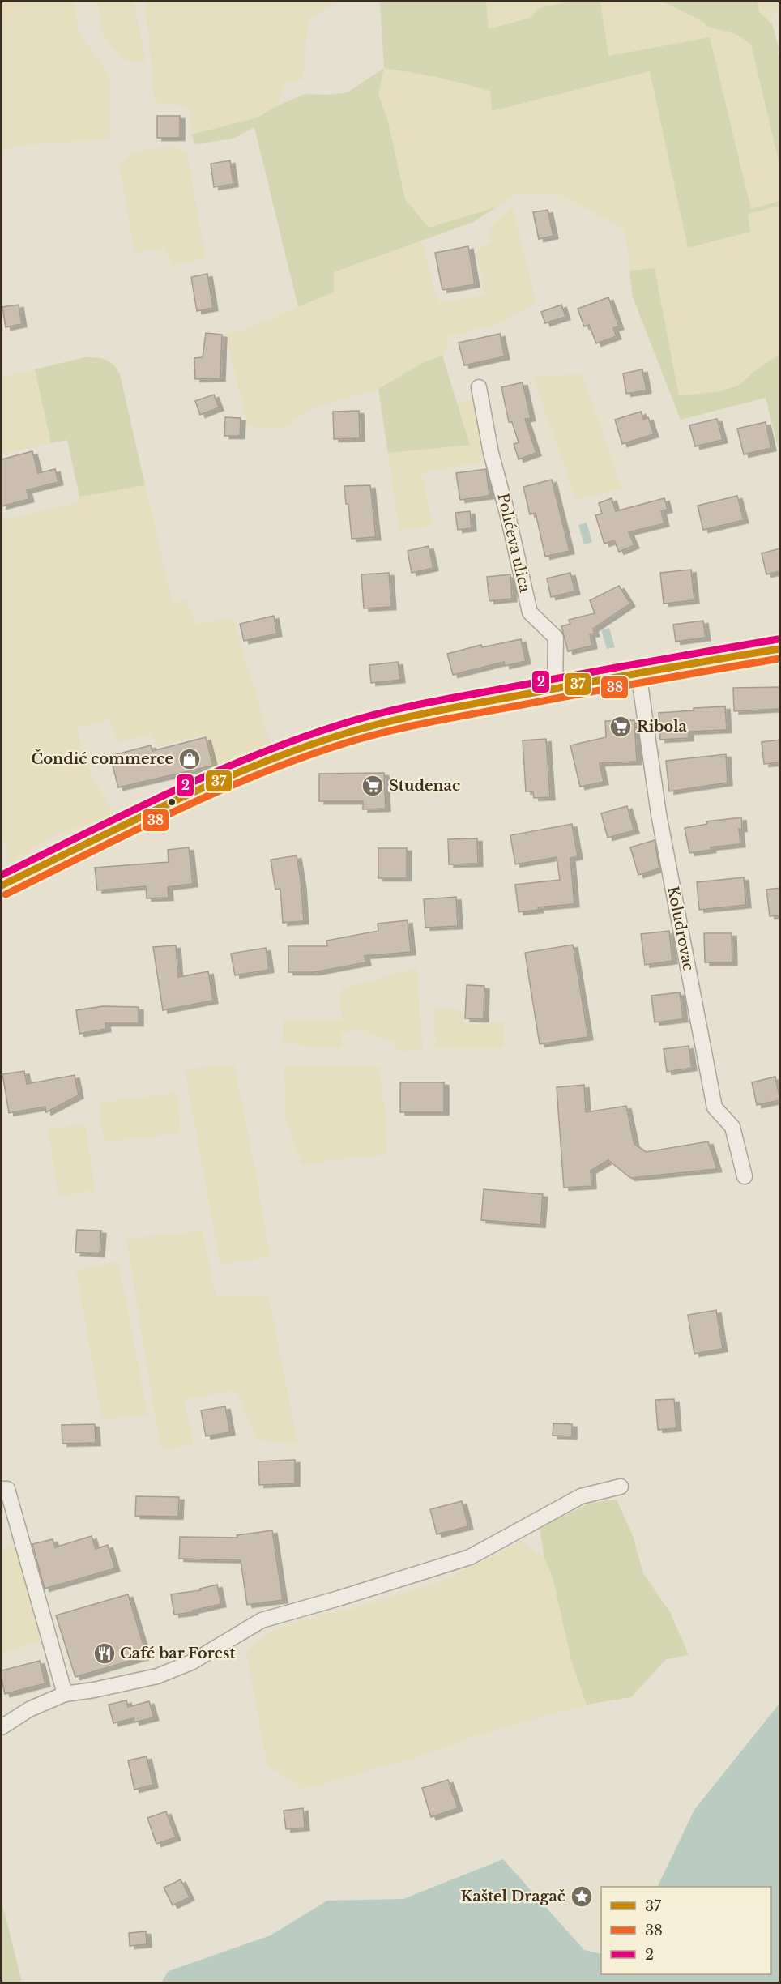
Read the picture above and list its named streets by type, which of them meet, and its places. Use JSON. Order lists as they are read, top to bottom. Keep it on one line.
{"streets":{"street":["Polićeva ulica","Koludrovac"]},"places":{"supermarket":["Ribola","Studenac"],"shop":["Čondić commerce"],"restaurant":["Café bar Forest"],"place":["Kaštel Dragač"]},"lines":["transit line 2","transit line 37","transit line 38"],"legend":["37","38","2"]}
